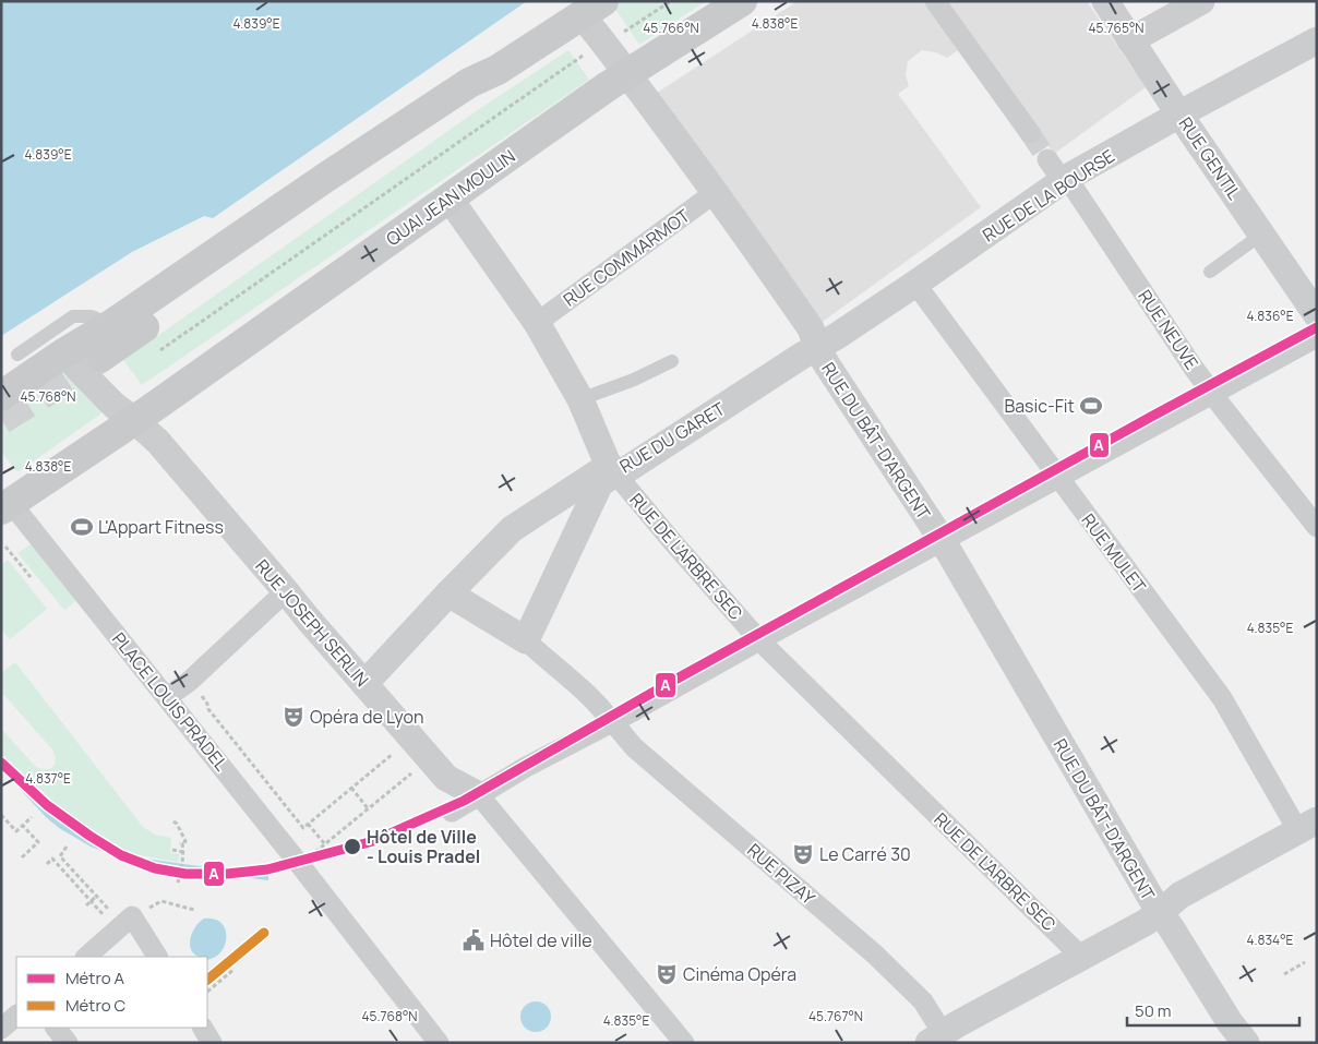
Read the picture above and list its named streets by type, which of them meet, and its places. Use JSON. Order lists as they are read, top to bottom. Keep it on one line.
{"streets":{"main road":["QUAI JEAN MOULIN"],"street":["RUE GENTIL","RUE DE LA BOURSE","RUE COMMARMOT","RUE NEUVE","RUE DU GARET","RUE DU BÂT-D'ARGENT","RUE MULET","RUE DE L'ARBRE SEC","RUE JOSEPH SERLIN","PLACE LOUIS PRADEL","RUE PIZAY"]},"crossings":[["RUE GENTIL","RUE DE LA BOURSE"],["RUE DE LA BOURSE","RUE NEUVE"],["RUE DE LA BOURSE","RUE DU GARET"],["RUE DE LA BOURSE","RUE DU BÂT-D'ARGENT"],["RUE DE LA BOURSE","RUE MULET"],["QUAI JEAN MOULIN","RUE DU BÂT-D'ARGENT"],["QUAI JEAN MOULIN","RUE DE L'ARBRE SEC"],["QUAI JEAN MOULIN","RUE JOSEPH SERLIN"],["QUAI JEAN MOULIN","PLACE LOUIS PRADEL"],["RUE COMMARMOT","RUE DU BÂT-D'ARGENT"],["RUE COMMARMOT","RUE DE L'ARBRE SEC"],["RUE DU GARET","RUE DU BÂT-D'ARGENT"],["RUE DU GARET","RUE DE L'ARBRE SEC"],["RUE DU GARET","RUE JOSEPH SERLIN"],["RUE DU GARET","RUE PIZAY"]],"places":{"sports":["Basic-Fit","L'Appart Fitness"],"theatre":["Opéra de Lyon","Le Carré 30","Cinéma Opéra"],"other":["Hôtel de Ville - Louis Pradel"],"public building":["Hôtel de ville"]},"lines":["metro line A","metro line C"],"legend":["Métro A","Métro C"],"scale_bar":"50 m","coordinates":["4.839°E","4.838°E","45.765°N","45.766°N","4.836°E","45.768°N","4.835°E","4.837°E","4.834°E","45.767°N"]}
